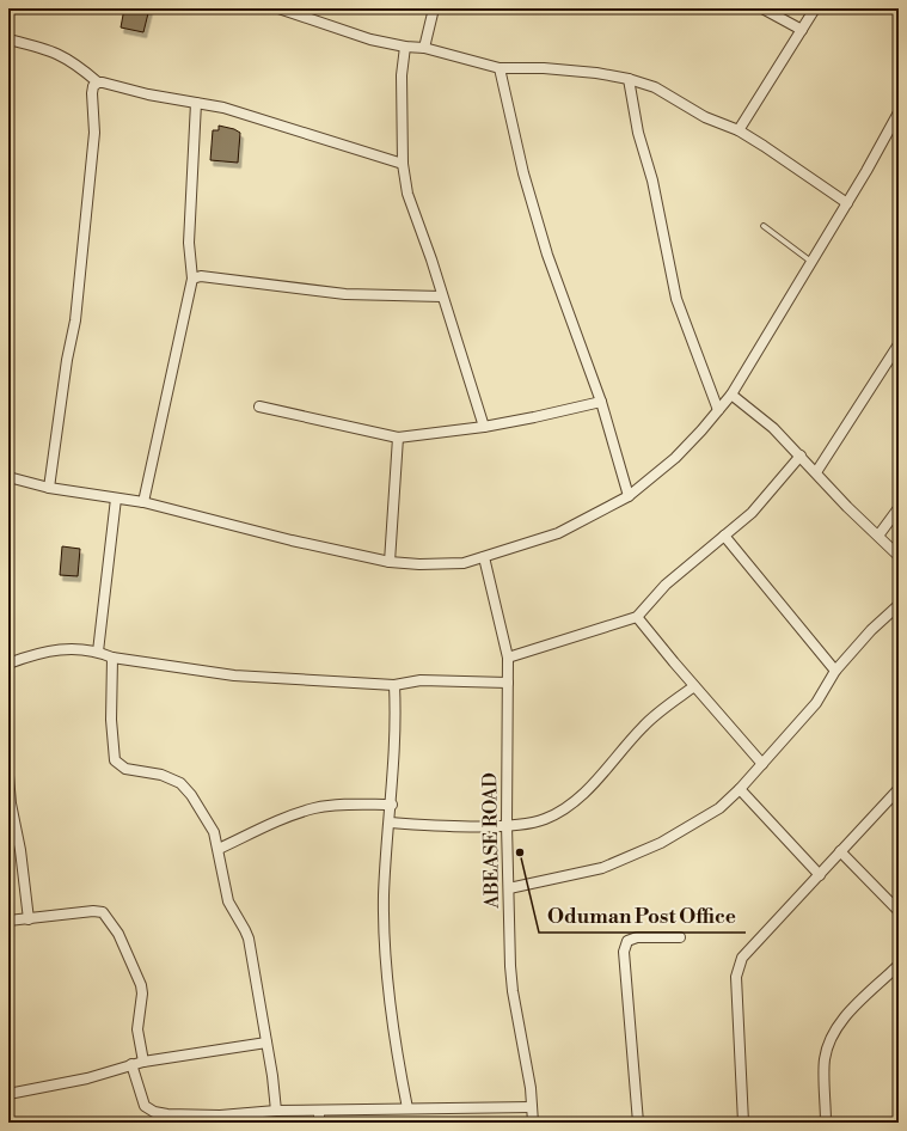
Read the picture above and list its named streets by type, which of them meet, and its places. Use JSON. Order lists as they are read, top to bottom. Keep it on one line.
{"streets":{"street":["ABEASE ROAD"]},"places":["Oduman Post Office"]}
